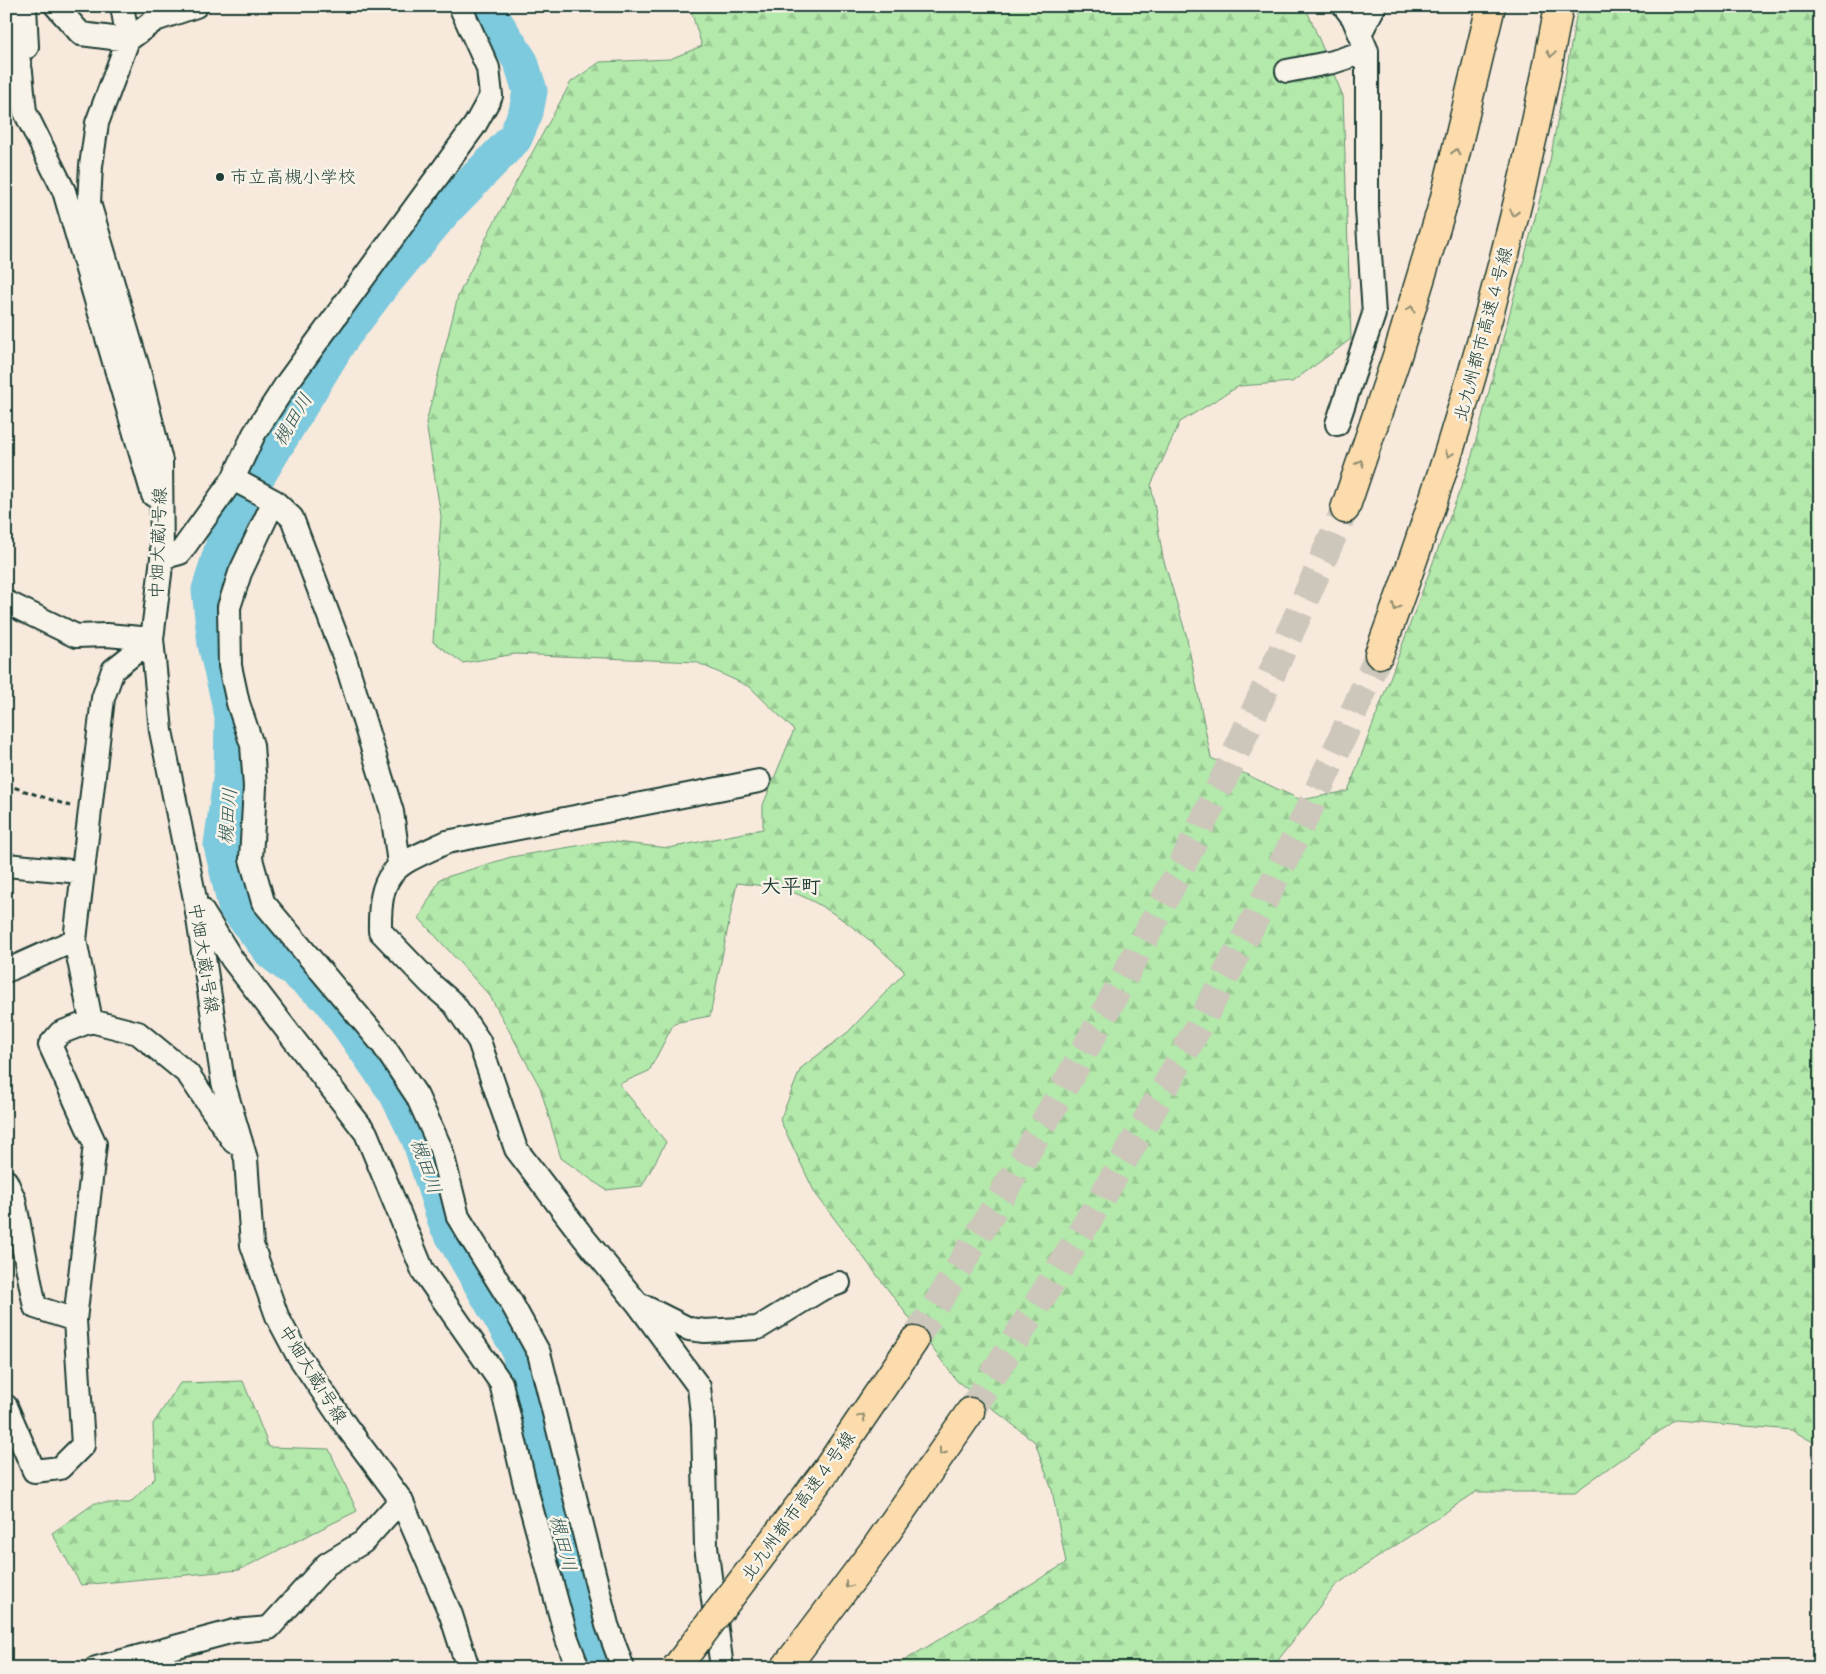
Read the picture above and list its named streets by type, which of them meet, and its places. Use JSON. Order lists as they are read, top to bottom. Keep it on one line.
{"streets":{"highway":["北九州都市高速４号線"],"street":["中畑大蔵1号線"]},"districts":["大平町"],"water":["槻田川"],"places":["市立高槻小学校"]}
